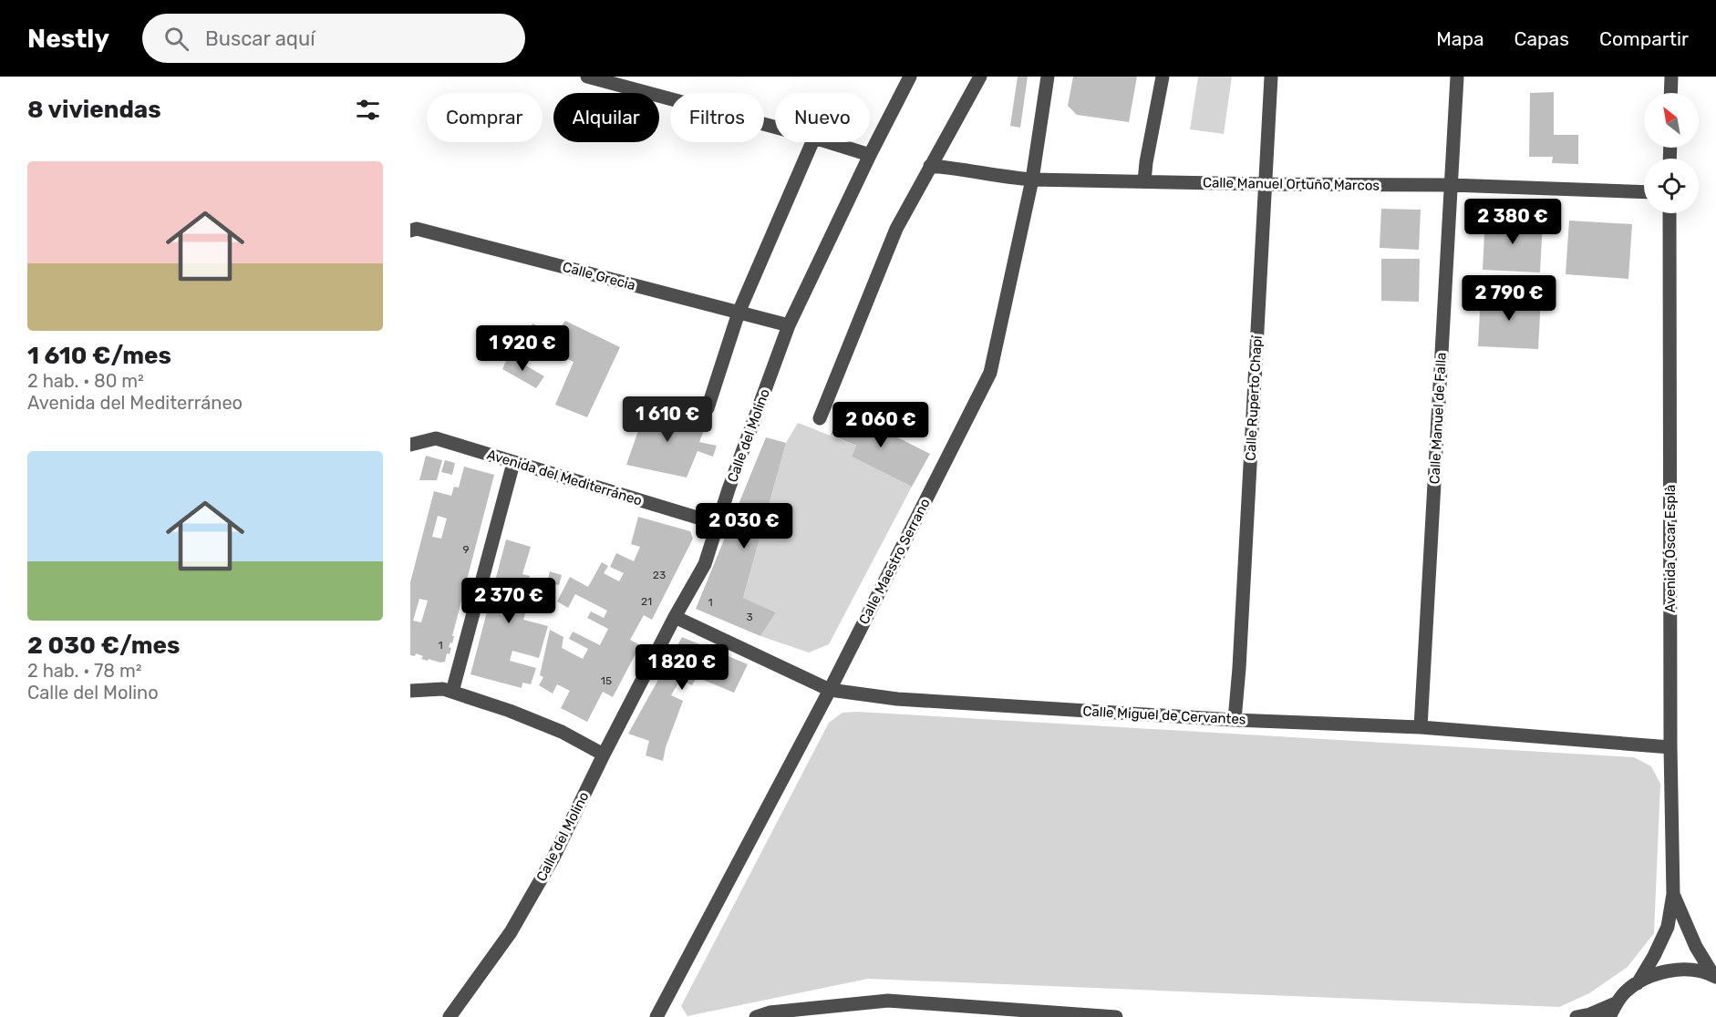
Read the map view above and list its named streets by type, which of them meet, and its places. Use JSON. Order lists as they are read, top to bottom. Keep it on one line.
{"streets":{"street":["Calle Manuel Ortuño Marcos","Calle Grecia","Calle Ruperto Chapí","Calle Manuel de Falla","Calle del Molino","Avenida del Mediterráneo","Avenida Óscar Esplà","Calle Maestro Serrano","Calle Miguel de Cervantes"]},"crossings":[["Calle Manuel Ortuño Marcos","Calle Ruperto Chapí"],["Calle Manuel Ortuño Marcos","Calle Manuel de Falla"],["Calle Manuel Ortuño Marcos","Calle Maestro Serrano"],["Calle Grecia","Calle del Molino"],["Calle Ruperto Chapí","Calle Miguel de Cervantes"],["Calle Manuel de Falla","Calle Miguel de Cervantes"],["Calle del Molino","Avenida del Mediterráneo"],["Calle del Molino","Calle Miguel de Cervantes"],["Avenida Óscar Esplà","Calle Miguel de Cervantes"],["Calle Maestro Serrano","Calle Miguel de Cervantes"]],"house_numbers":["9","23","21","1","3","1","15"],"north":"top left","page":{"header":"Nestly","search":"Buscar aquí","nav":["Mapa","Capas","Compartir"],"heading":"8 viviendas","chip":["Comprar","Alquilar","Filtros","Nuevo"],"list":[{"name":"1 610 €/mes","note":"2 hab. · 80 m² · Avenida del Mediterráneo"},{"name":"2 030 €/mes","note":"2 hab. · 78 m² · Calle del Molino"}],"price":["2 380 €","2 790 €","1 920 €","1 610 €","2 060 €","2 030 €","2 370 €","1 820 €"]}}
